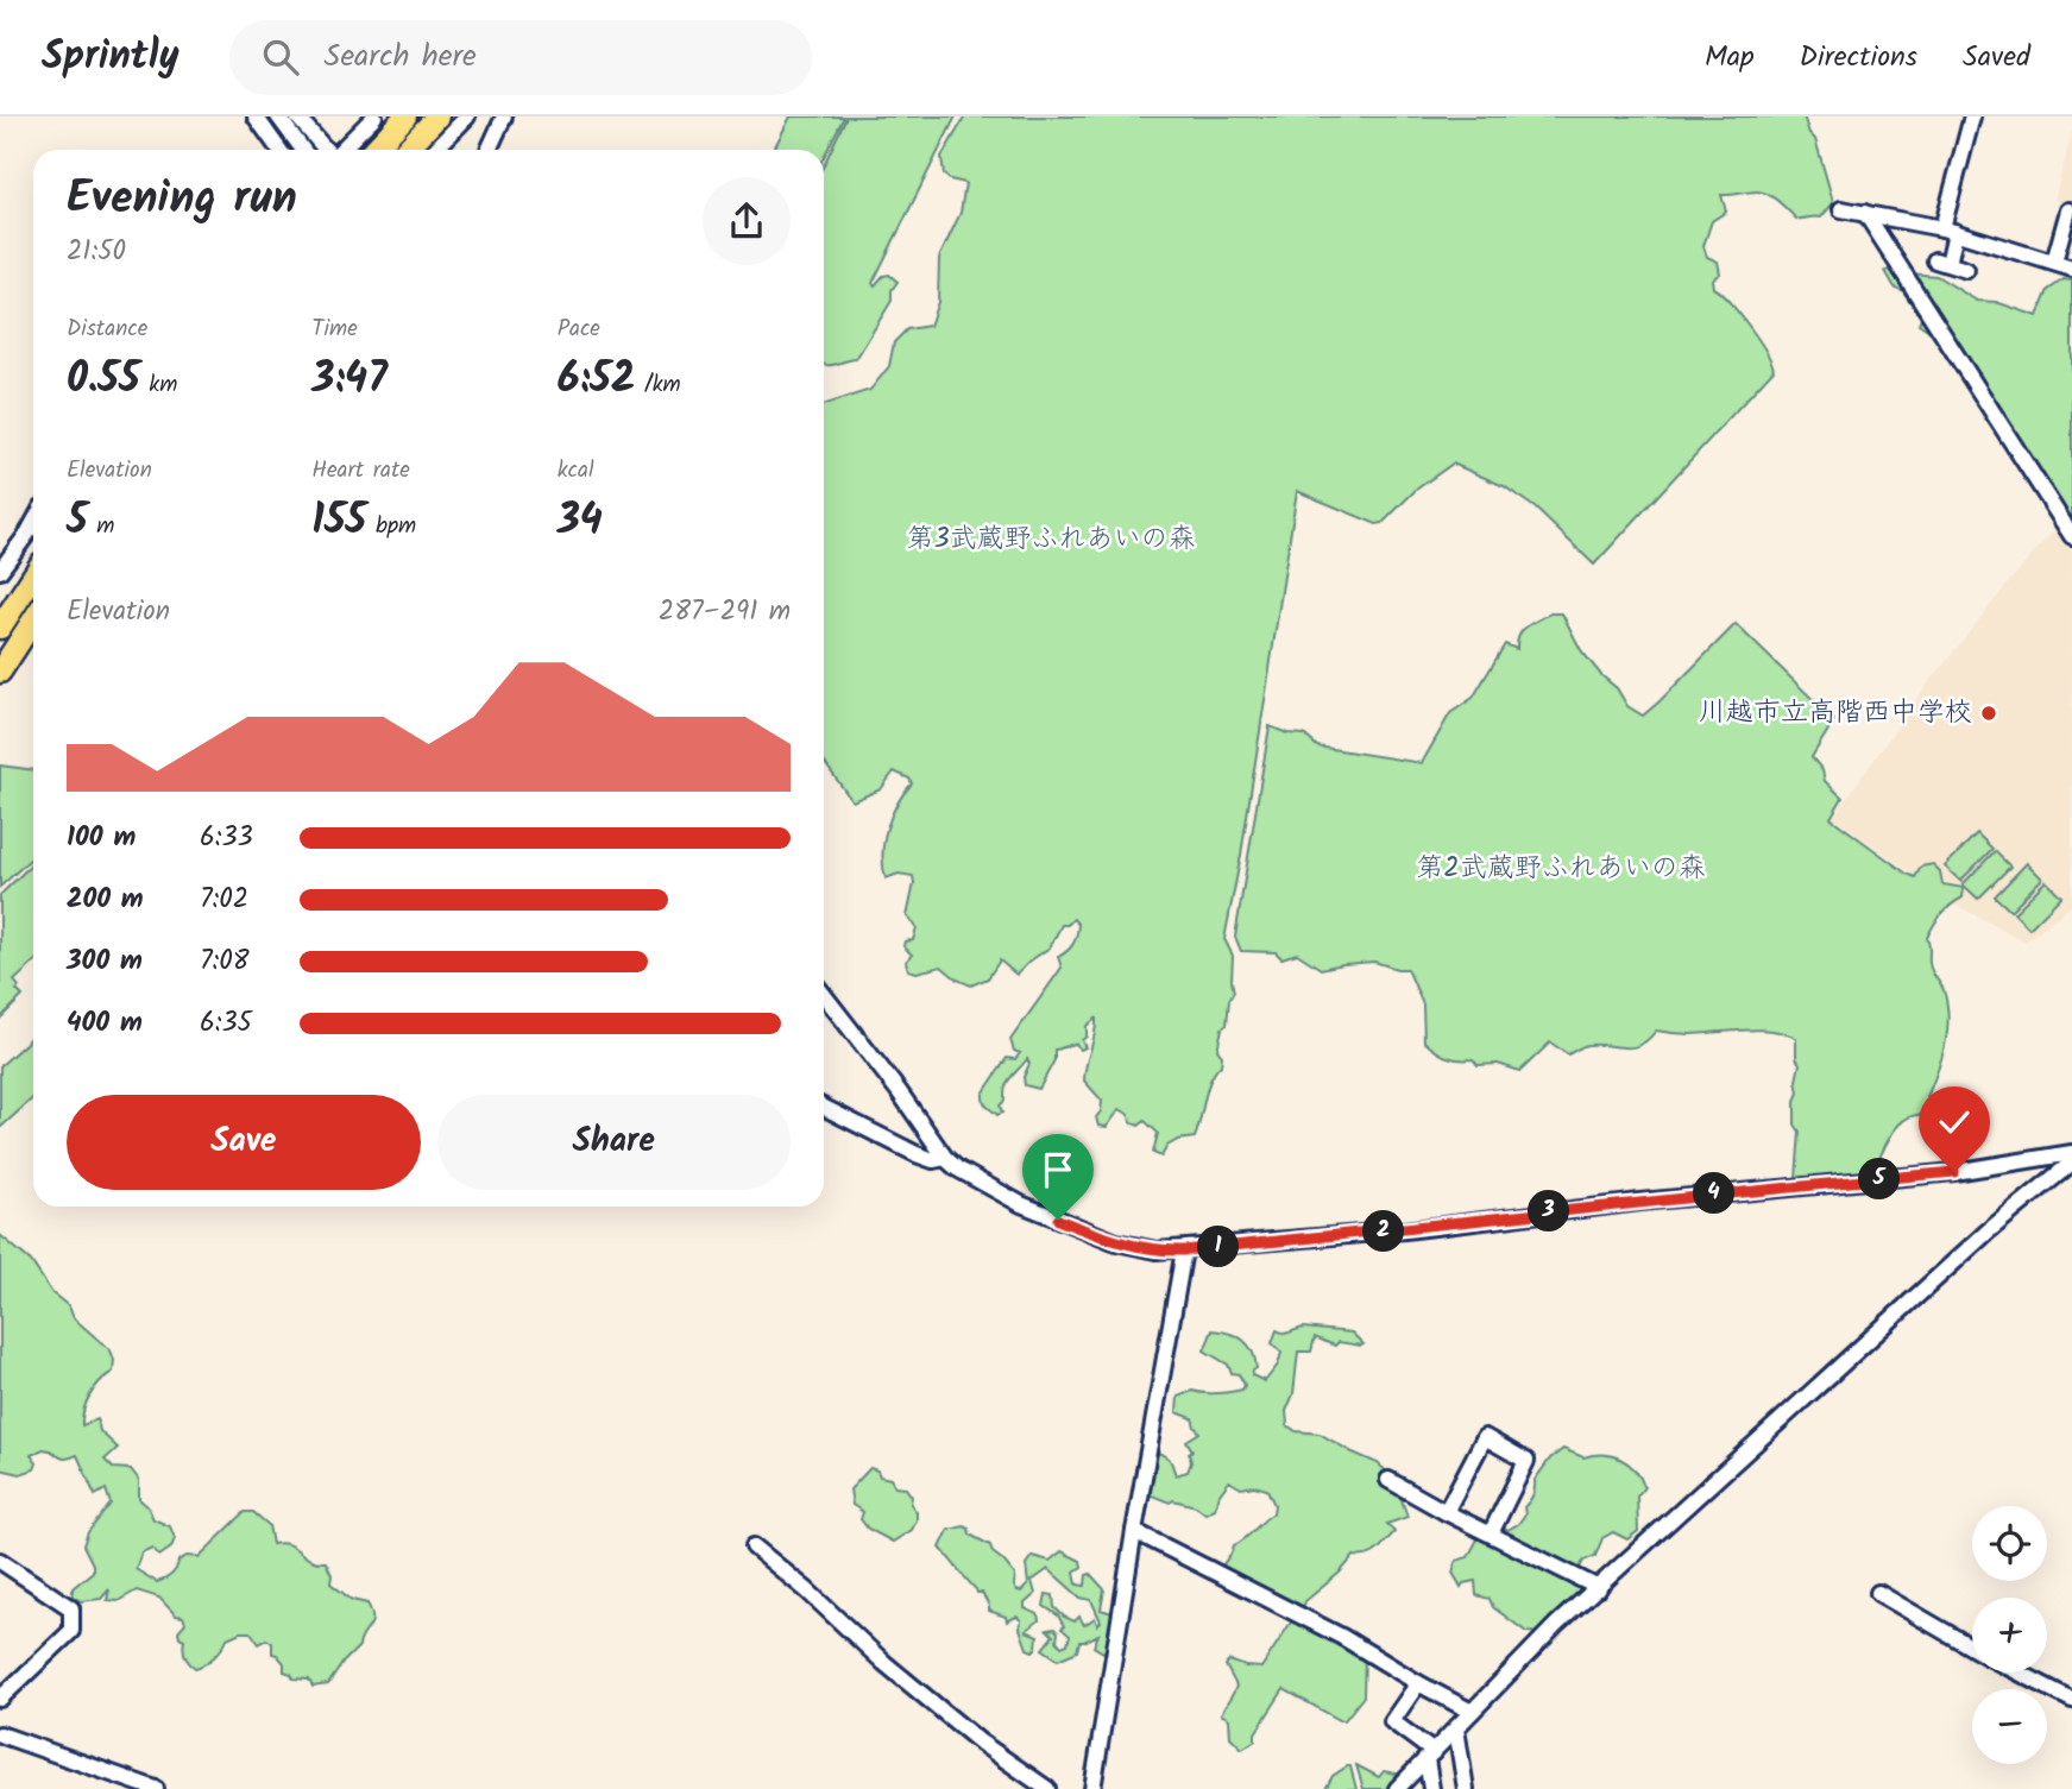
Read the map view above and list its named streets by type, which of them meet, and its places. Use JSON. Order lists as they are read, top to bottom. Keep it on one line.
{"parks":["第3武蔵野ふれあいの森","第2武蔵野ふれあいの森"],"places":["川越市立高階西中学校"],"page":{"header":"Sprintly","search":"Search here","nav":["Map","Directions","Saved"],"heading":["Evening run","21:50"],"stats":[["Distance","0.55 km"],["Time","3:47"],["Pace","6:52 /km"],["Elevation","5 m"],["Heart rate","155 bpm"],["kcal","34"]],"chart":["Elevation","287–291 m"],"list":[{"name":"100 m","note":"6:33"},{"name":"200 m","note":"7:02"},{"name":"300 m","note":"7:08"},{"name":"400 m","note":"6:35"}],"buttons":["Save","Share"],"pins":["5","4","3","2","1"],"map_buttons":["+","−"]}}
